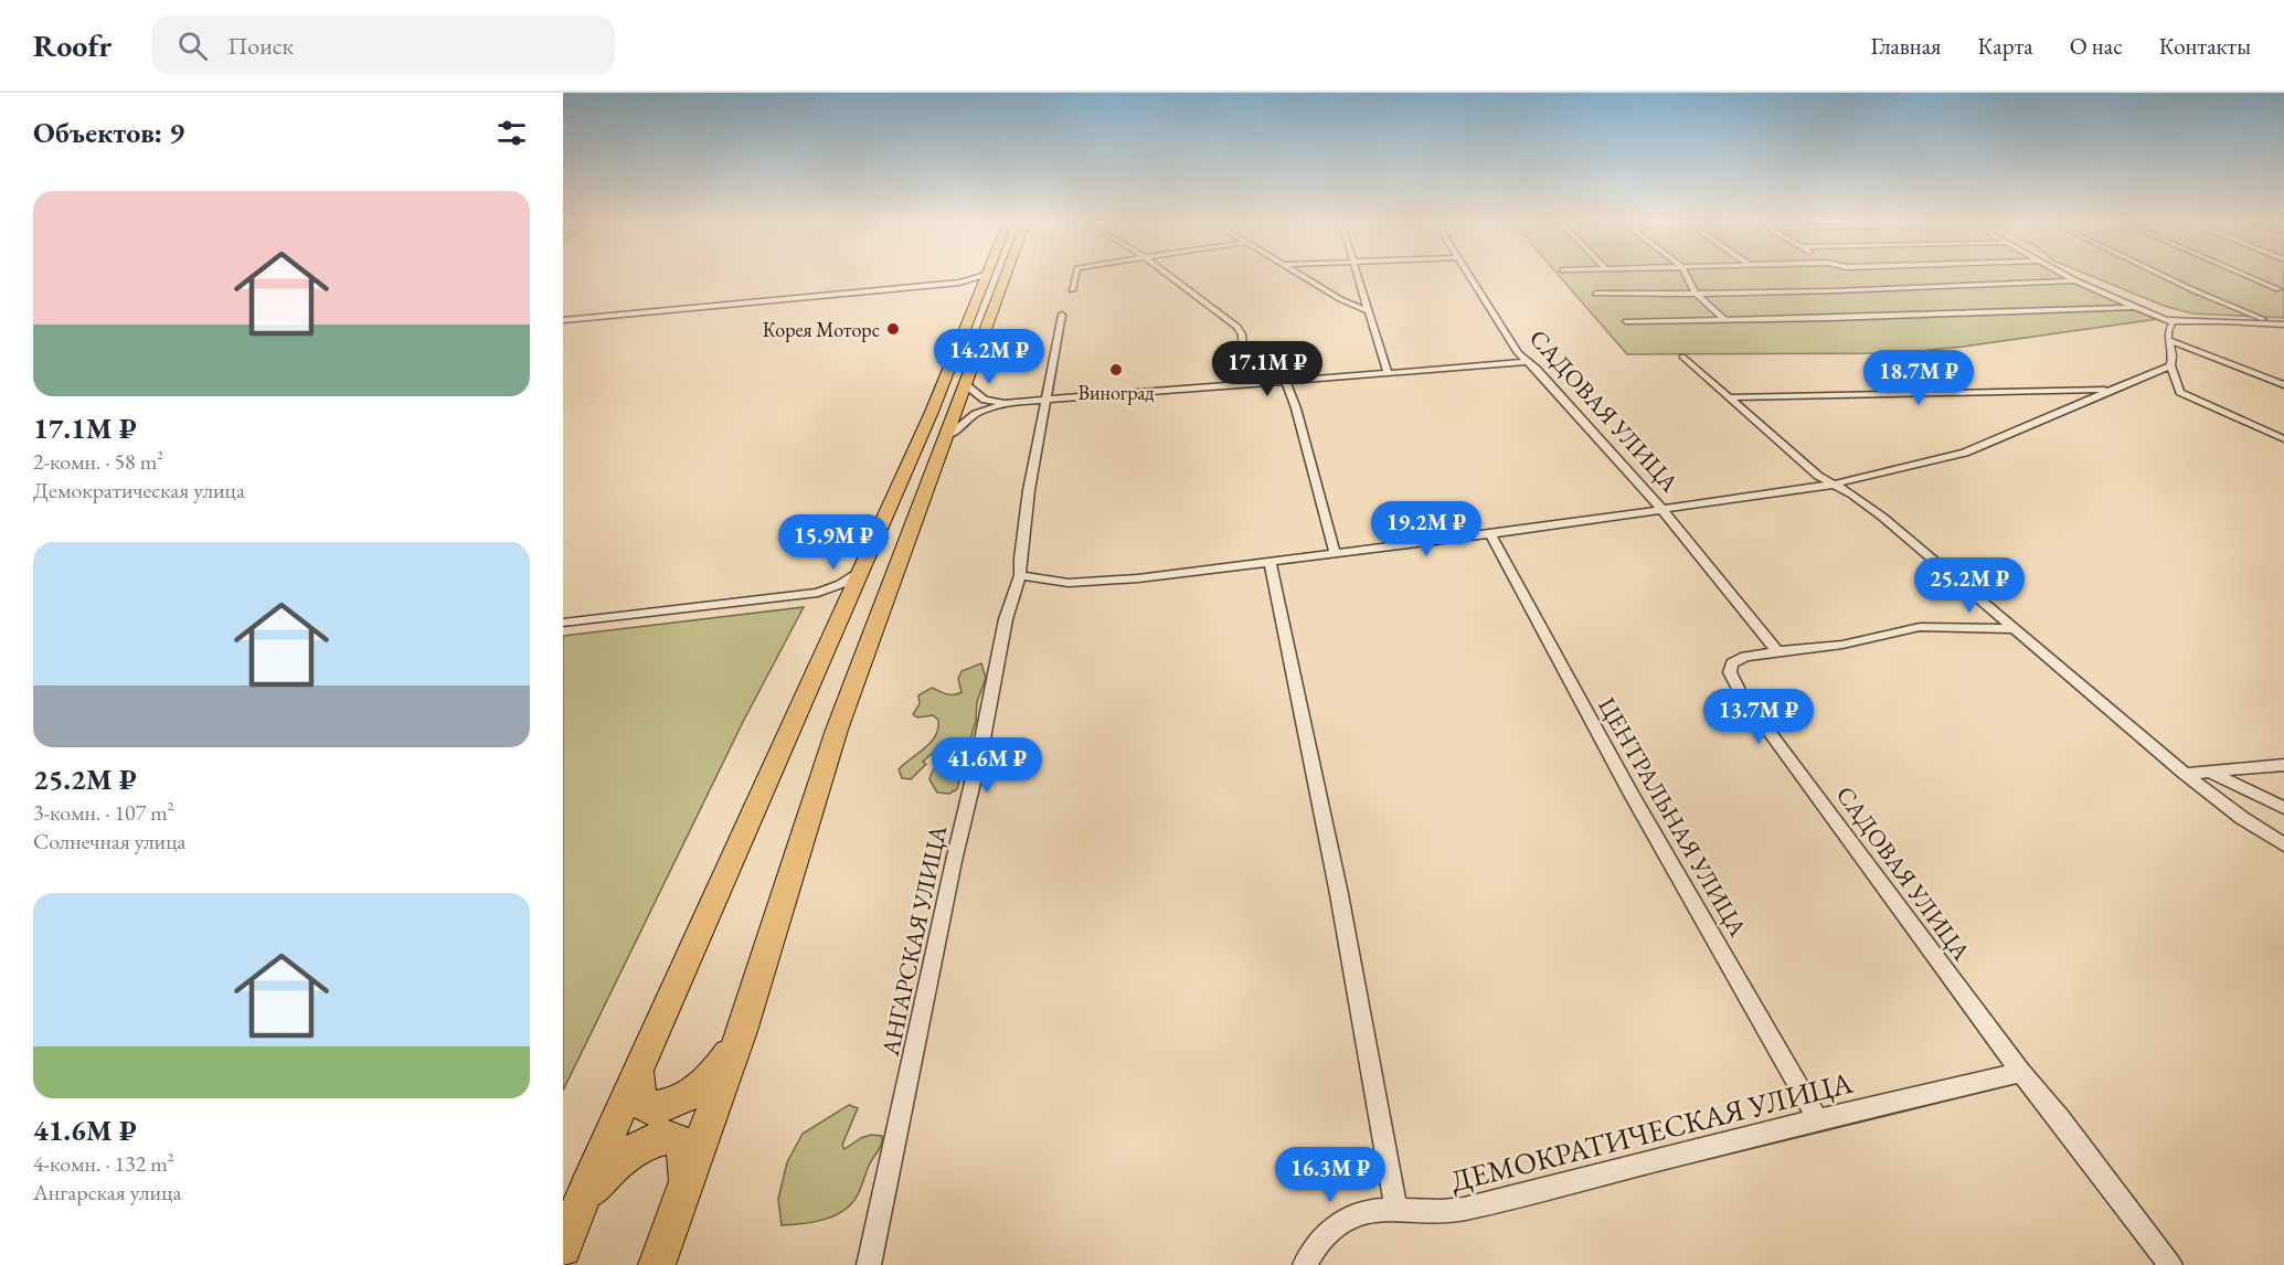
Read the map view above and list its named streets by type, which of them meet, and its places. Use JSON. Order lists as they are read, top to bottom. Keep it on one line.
{"streets":{"street":["САДОВАЯ УЛИЦА","ЦЕНТРАЛЬНАЯ УЛИЦА","АНГАРСКАЯ УЛИЦА","ДЕМОКРАТИЧЕСКАЯ УЛИЦА"]},"crossings":[["САДОВАЯ УЛИЦА","ДЕМОКРАТИЧЕСКАЯ УЛИЦА"],["ЦЕНТРАЛЬНАЯ УЛИЦА","ДЕМОКРАТИЧЕСКАЯ УЛИЦА"]],"places":["Корея Моторс","Виноград"],"page":{"header":"Roofr","search":"Поиск","nav":["Главная","Карта","О нас","Контакты"],"heading":"Объектов: 9","list":[{"name":"17.1M ₽","note":"2-комн. · 58 m² · Демократическая улица"},{"name":"25.2M ₽","note":"3-комн. · 107 m² · Солнечная улица"},{"name":"41.6M ₽","note":"4-комн. · 132 m² · Ангарская улица"}],"price":["14.2M ₽","17.1M ₽","18.7M ₽","19.2M ₽","15.9M ₽","25.2M ₽","13.7M ₽","41.6M ₽","16.3M ₽"]}}
